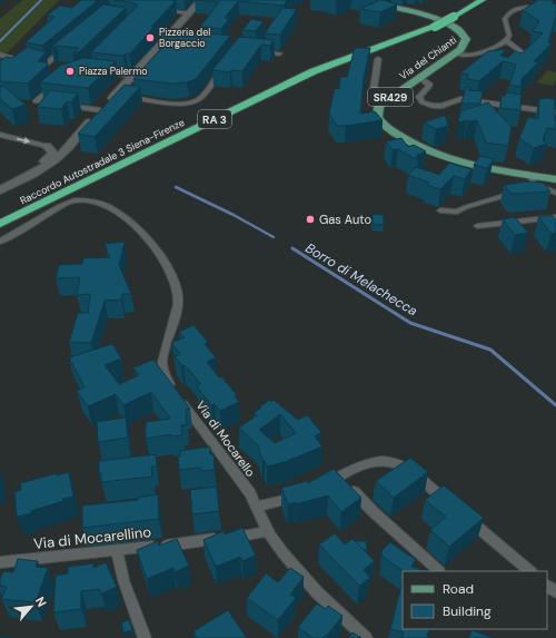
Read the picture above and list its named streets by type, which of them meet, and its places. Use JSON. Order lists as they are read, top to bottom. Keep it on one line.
{"streets":{"highway":["RA 3","Raccordo Autostradale 3 Siena-Firenze"],"main road":["Via del Chianti","SR429"],"street":["Via di Mocarello","Via di Mocarellino"]},"crossings":[["Via del Chianti","SR429"],["Via di Mocarello","Via di Mocarellino"]],"water":["Borro di Melachecca"],"places":["Pizzeria del Borgaccio","Piazza Palermo","Gas Auto"],"legend":["Road","Building"],"north":"top right"}
